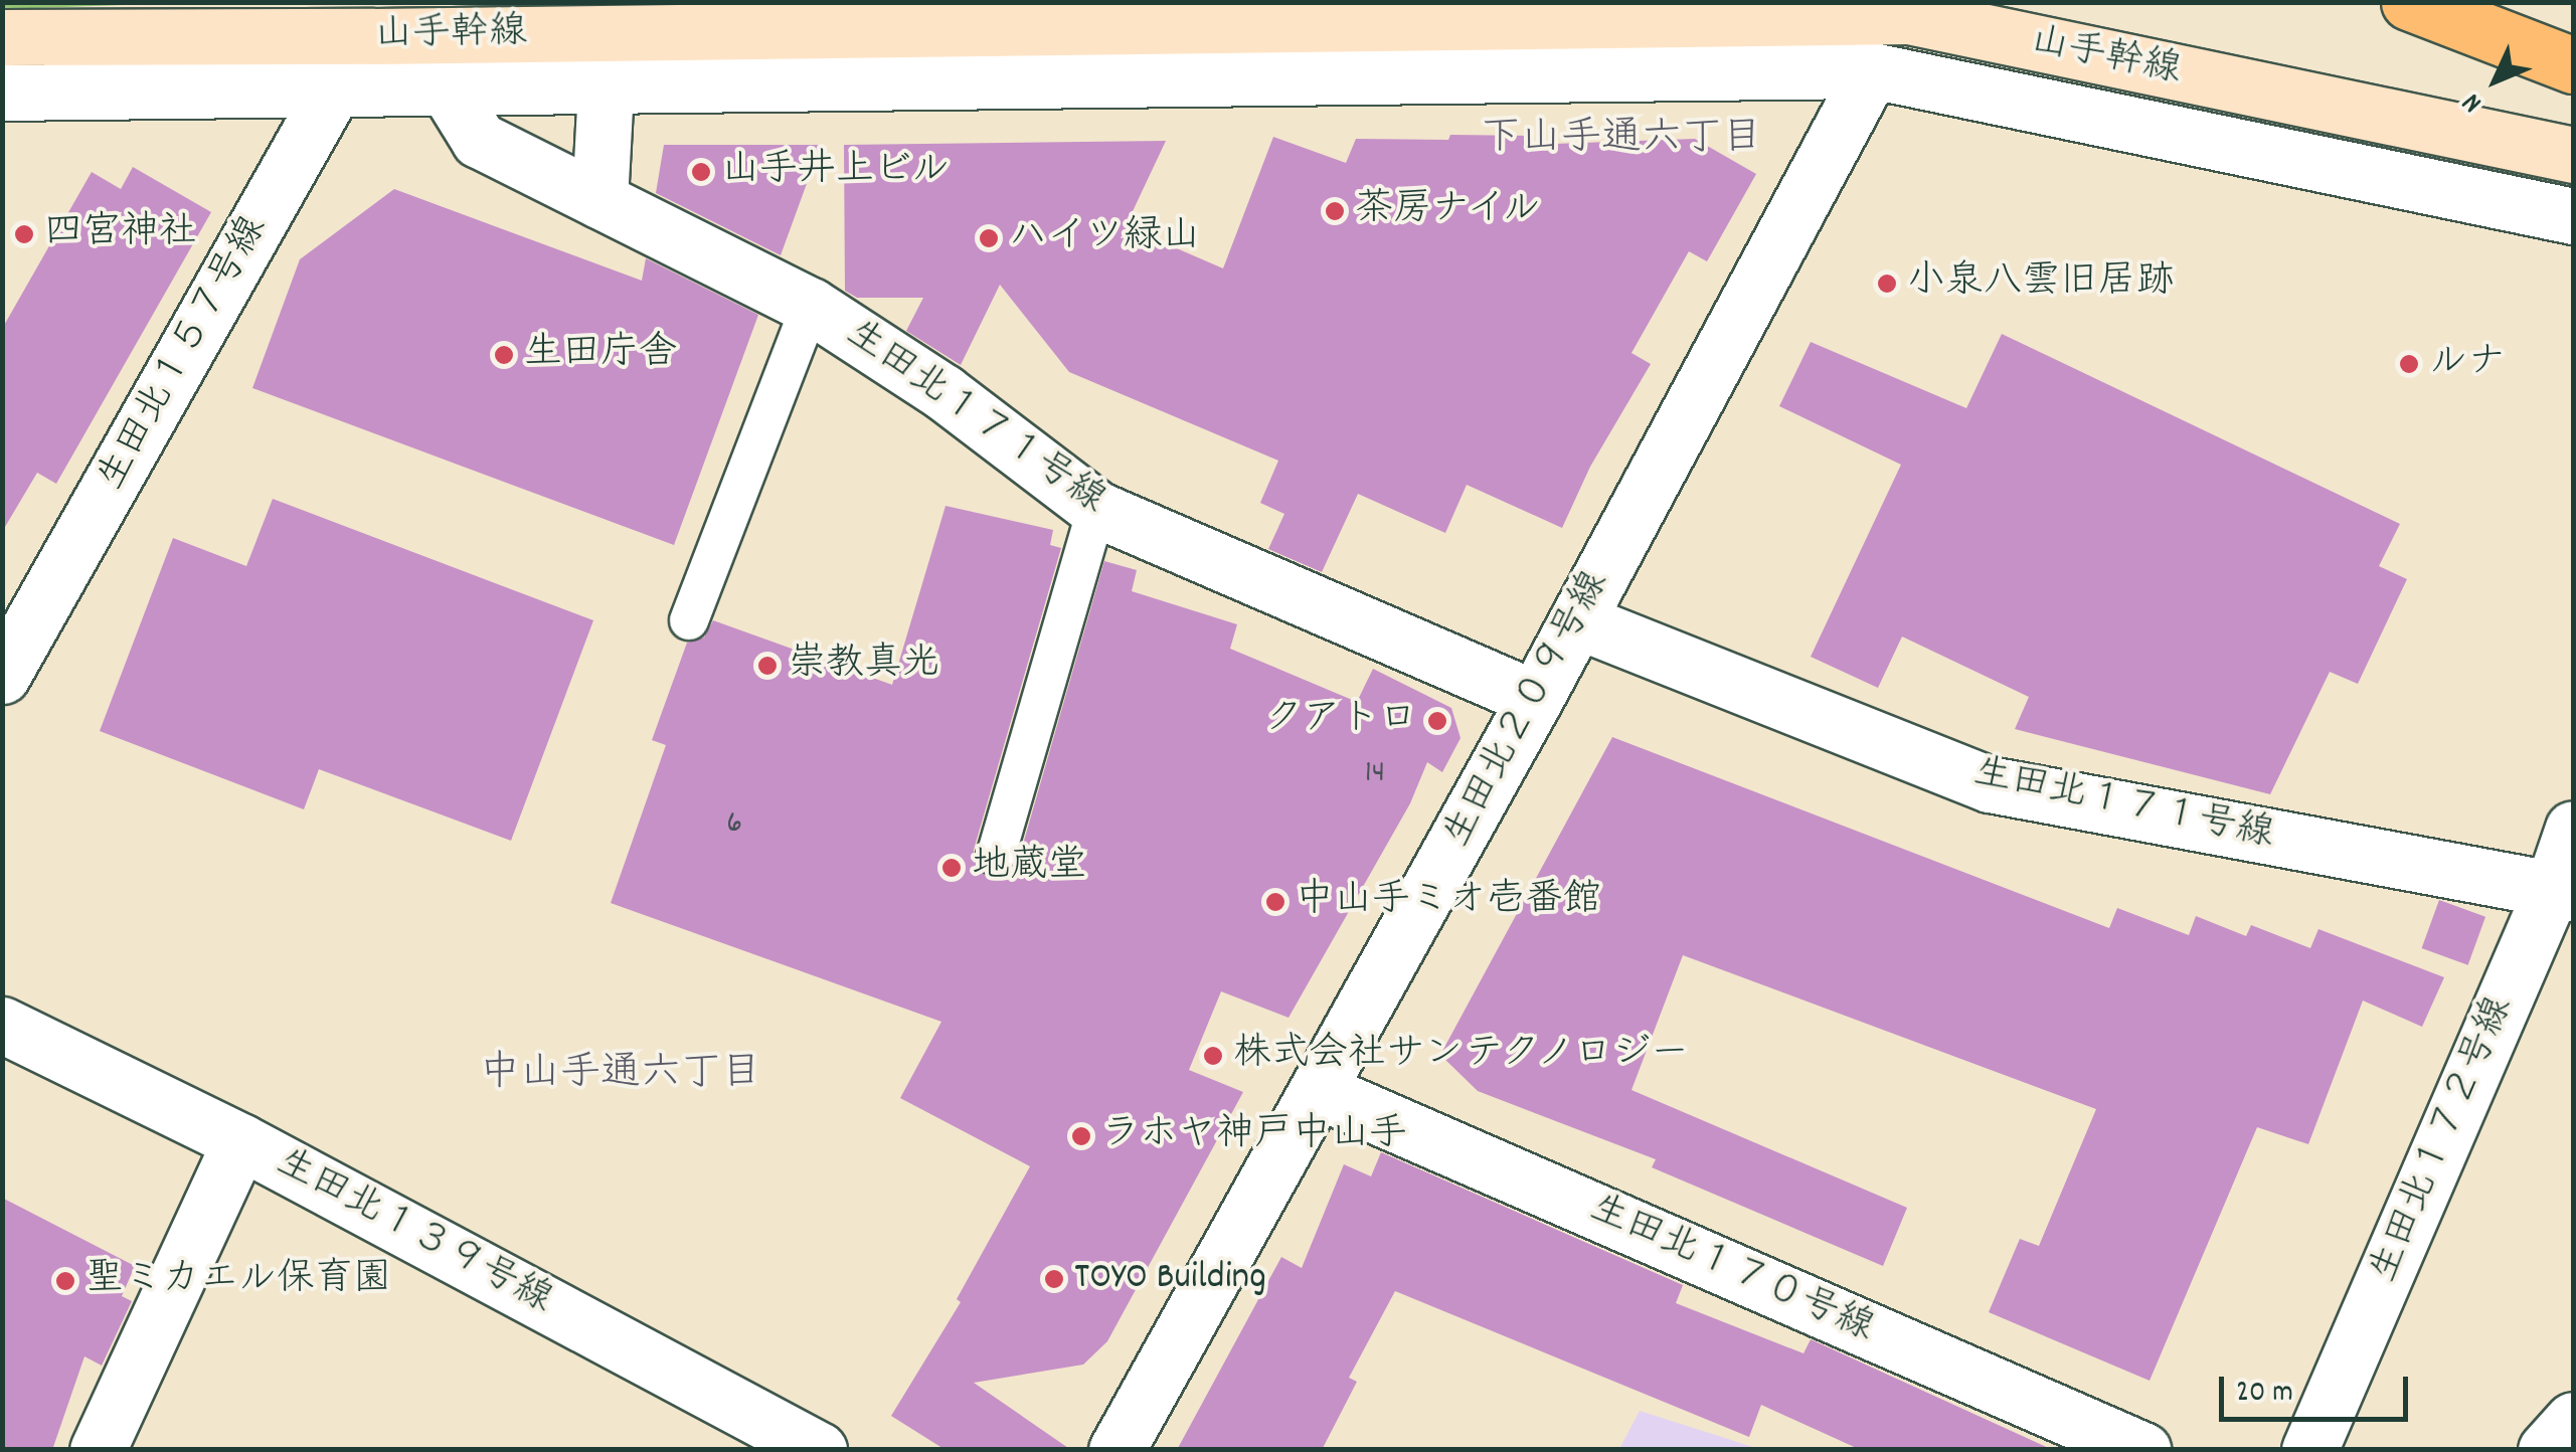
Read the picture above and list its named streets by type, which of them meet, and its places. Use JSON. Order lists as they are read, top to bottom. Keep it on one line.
{"streets":{"street":["山手幹線","生田北１５７号線","生田北１７１号線","生田北２０９号線","生田北１７２号線","生田北１３９号線","生田北１７０号線"]},"crossings":[["山手幹線","生田北１５７号線"],["生田北１７１号線","生田北２０９号線"],["生田北１７１号線","生田北１７２号線"],["生田北２０９号線","生田北１７０号線"]],"districts":["下山手通六丁目","中山手通六丁目"],"places":["山手井上ビル","茶房ナイル","四宮神社","ハイツ緑山","小泉八雲旧居跡","生田庁舎","ルナ","崇教真光","クアトロ","地蔵堂","中山手ミオ壱番館","株式会社サンテクノロジー","ラホヤ神戸中山手","TOYO Building","聖ミカエル保育園"],"house_numbers":["14","6"],"scale_bar":"20 m","north":"bottom left"}
